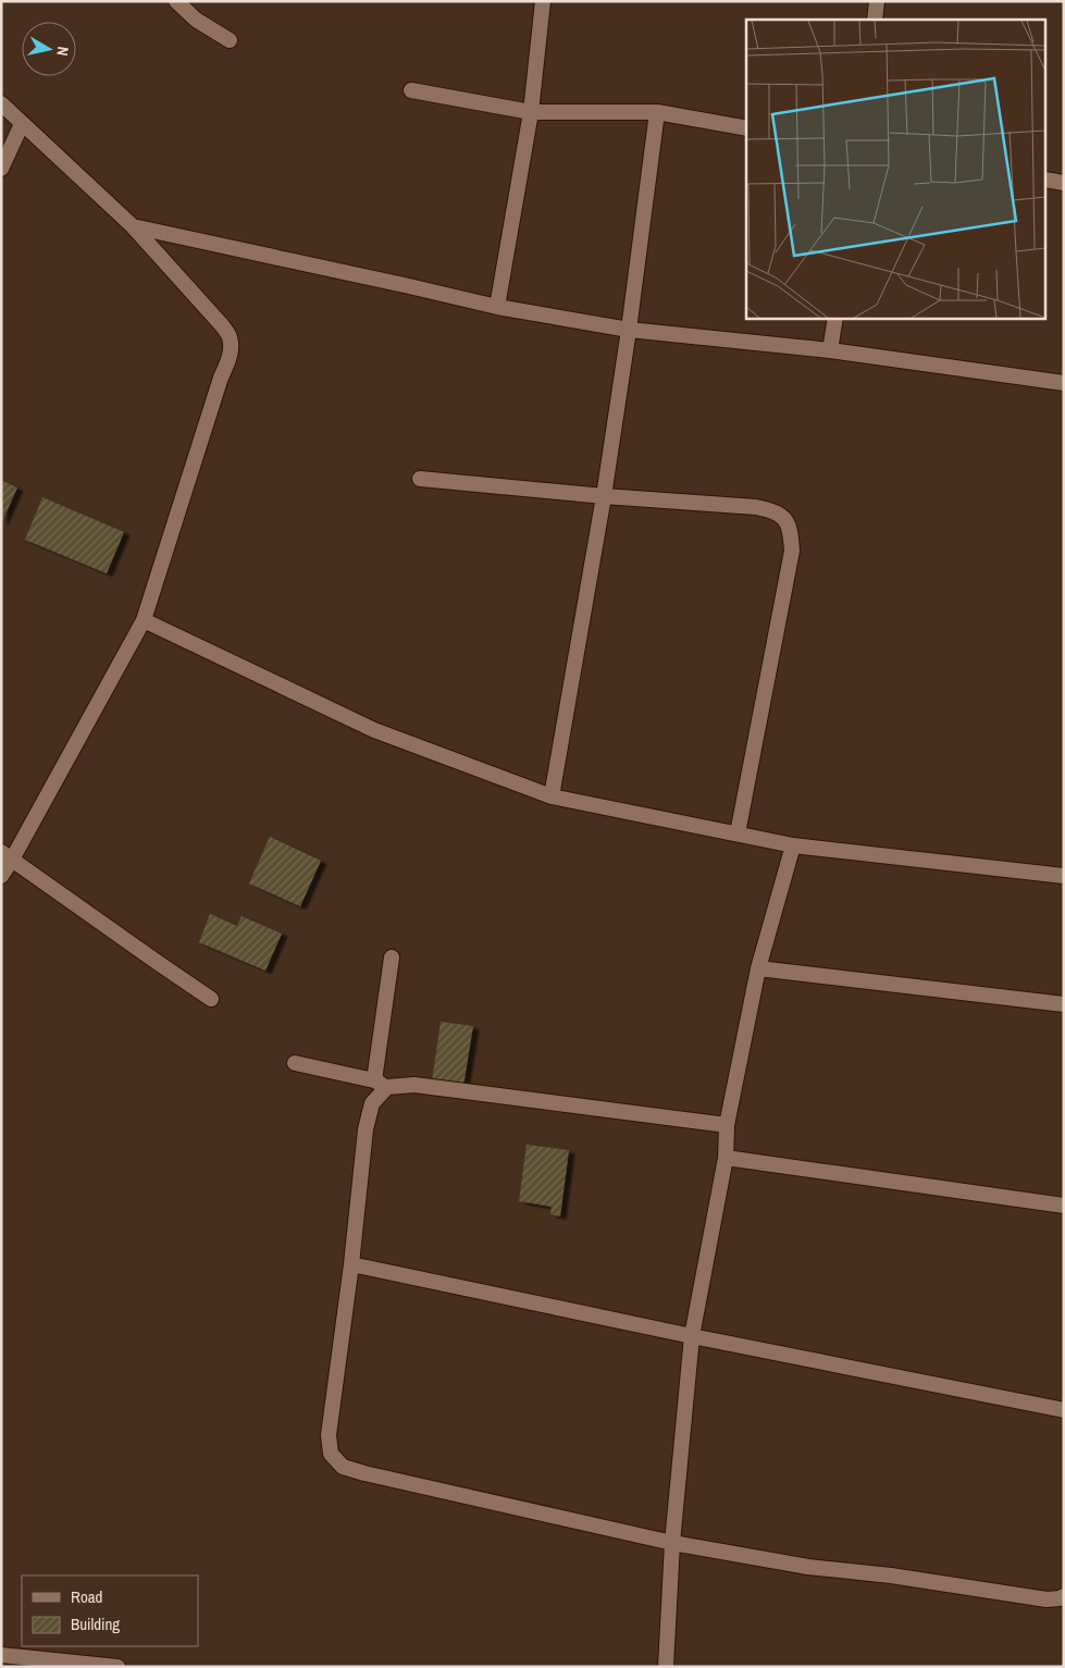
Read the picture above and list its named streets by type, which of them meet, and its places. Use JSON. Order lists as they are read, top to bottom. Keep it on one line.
{"legend":["Road","Building"],"north":"right"}
